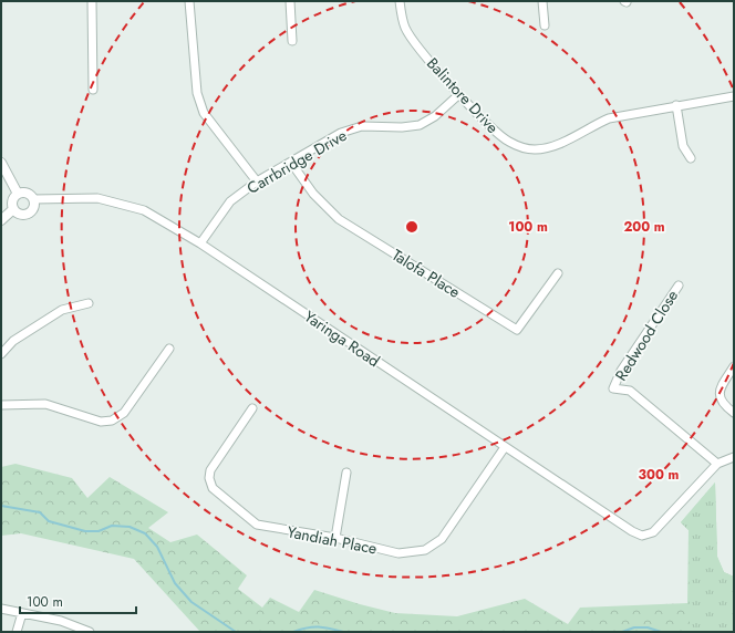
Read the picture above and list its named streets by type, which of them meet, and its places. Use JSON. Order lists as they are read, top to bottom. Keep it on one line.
{"streets":{"street":["Balintore Drive","Carrbridge Drive","Talofa Place","Redwood Close","Yaringa Road","Yandiah Place"]},"crossings":[["Balintore Drive","Carrbridge Drive"],["Carrbridge Drive","Talofa Place"],["Carrbridge Drive","Yaringa Road"],["Redwood Close","Yaringa Road"],["Yaringa Road","Yandiah Place"]],"scale_bar":"100 m","rings":["100 m","200 m","300 m"]}
